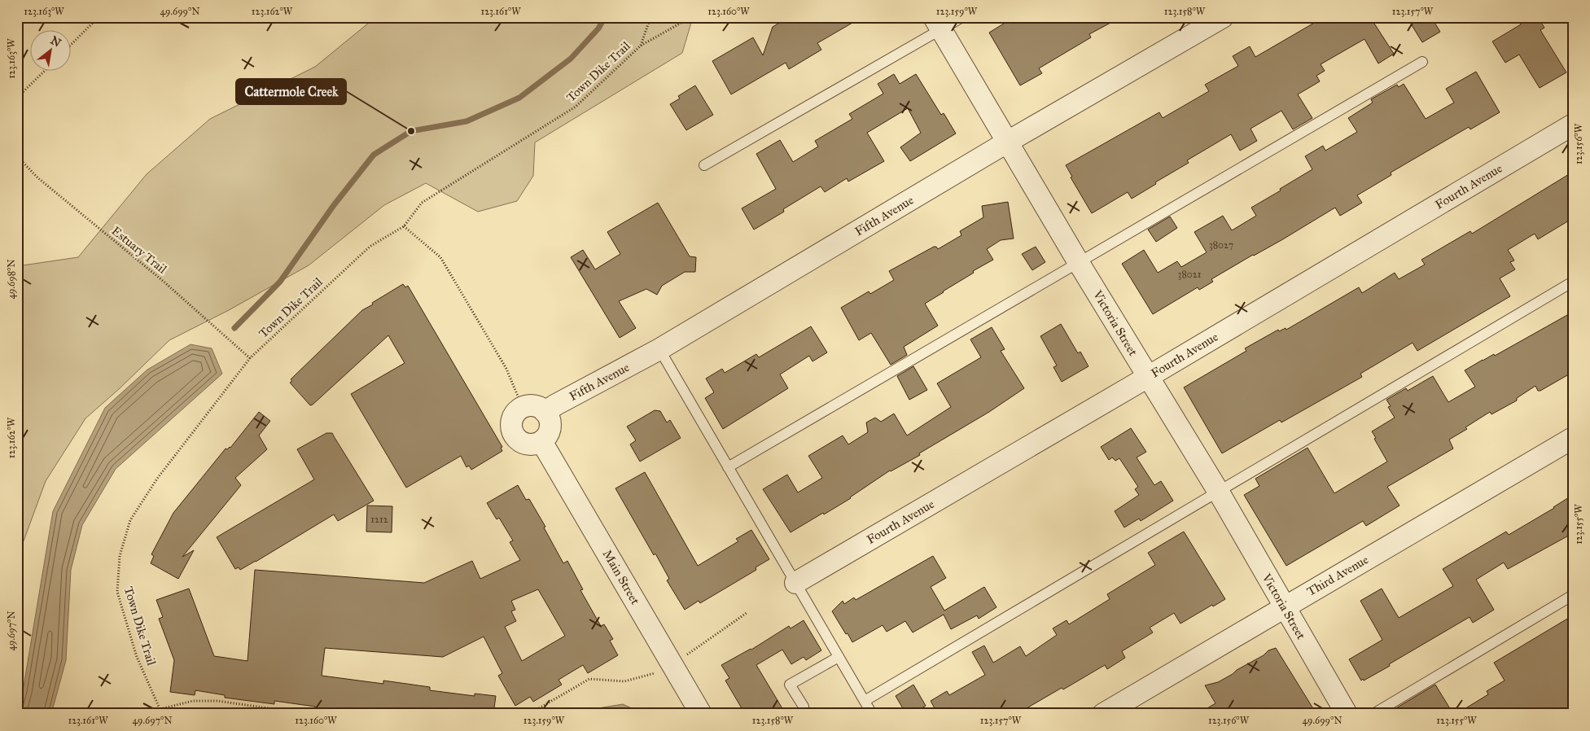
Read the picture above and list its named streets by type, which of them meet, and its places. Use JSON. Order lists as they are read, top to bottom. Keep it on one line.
{"streets":{"street":["Fourth Avenue","Fifth Avenue","Victoria Street","Third Avenue","Main Street"],"path":["Town Dike Trail","Estuary Trail"]},"crossings":[["Town Dike Trail","Estuary Trail"],["Fourth Avenue","Victoria Street"],["Fifth Avenue","Victoria Street"],["Fifth Avenue","Main Street"],["Victoria Street","Third Avenue"]],"places":["Cattermole Creek"],"house_numbers":["38027","38021","1212"],"north":"top right","coordinates":["123.163°W","49.699°N","123.162°W","123.161°W","123.160°W","123.159°W","123.158°W","123.157°W","123.156°W","49.698°N","123.155°W","49.697°N"]}
